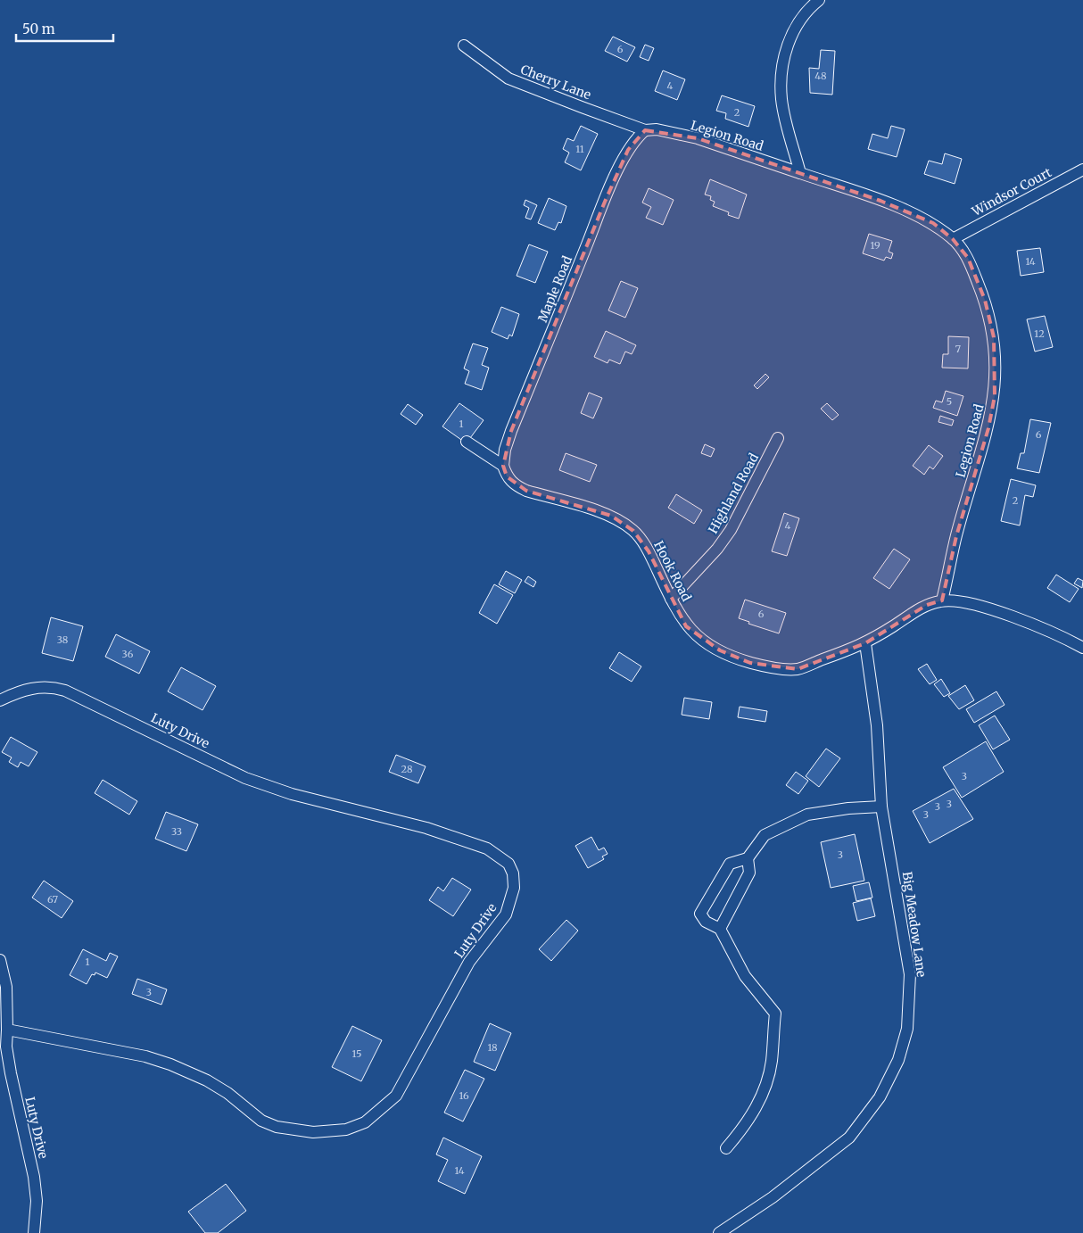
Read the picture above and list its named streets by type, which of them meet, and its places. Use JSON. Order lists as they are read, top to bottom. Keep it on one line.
{"streets":{"street":["Cherry Lane","Legion Road","Windsor Court","Maple Road","Highland Road","Hook Road","Luty Drive","Big Meadow Lane"]},"crossings":[["Cherry Lane","Legion Road"],["Cherry Lane","Maple Road"],["Legion Road","Windsor Court"],["Legion Road","Maple Road"],["Maple Road","Hook Road"],["Highland Road","Hook Road"],["Hook Road","Big Meadow Lane"]],"house_numbers":["6","48","4","2","11","19","14","12","7","5","1","6","2","4","6","38","36","28","3","3","3","3","33","3","67","1","3","18","15","16","14"],"scale_bar":"50 m"}
